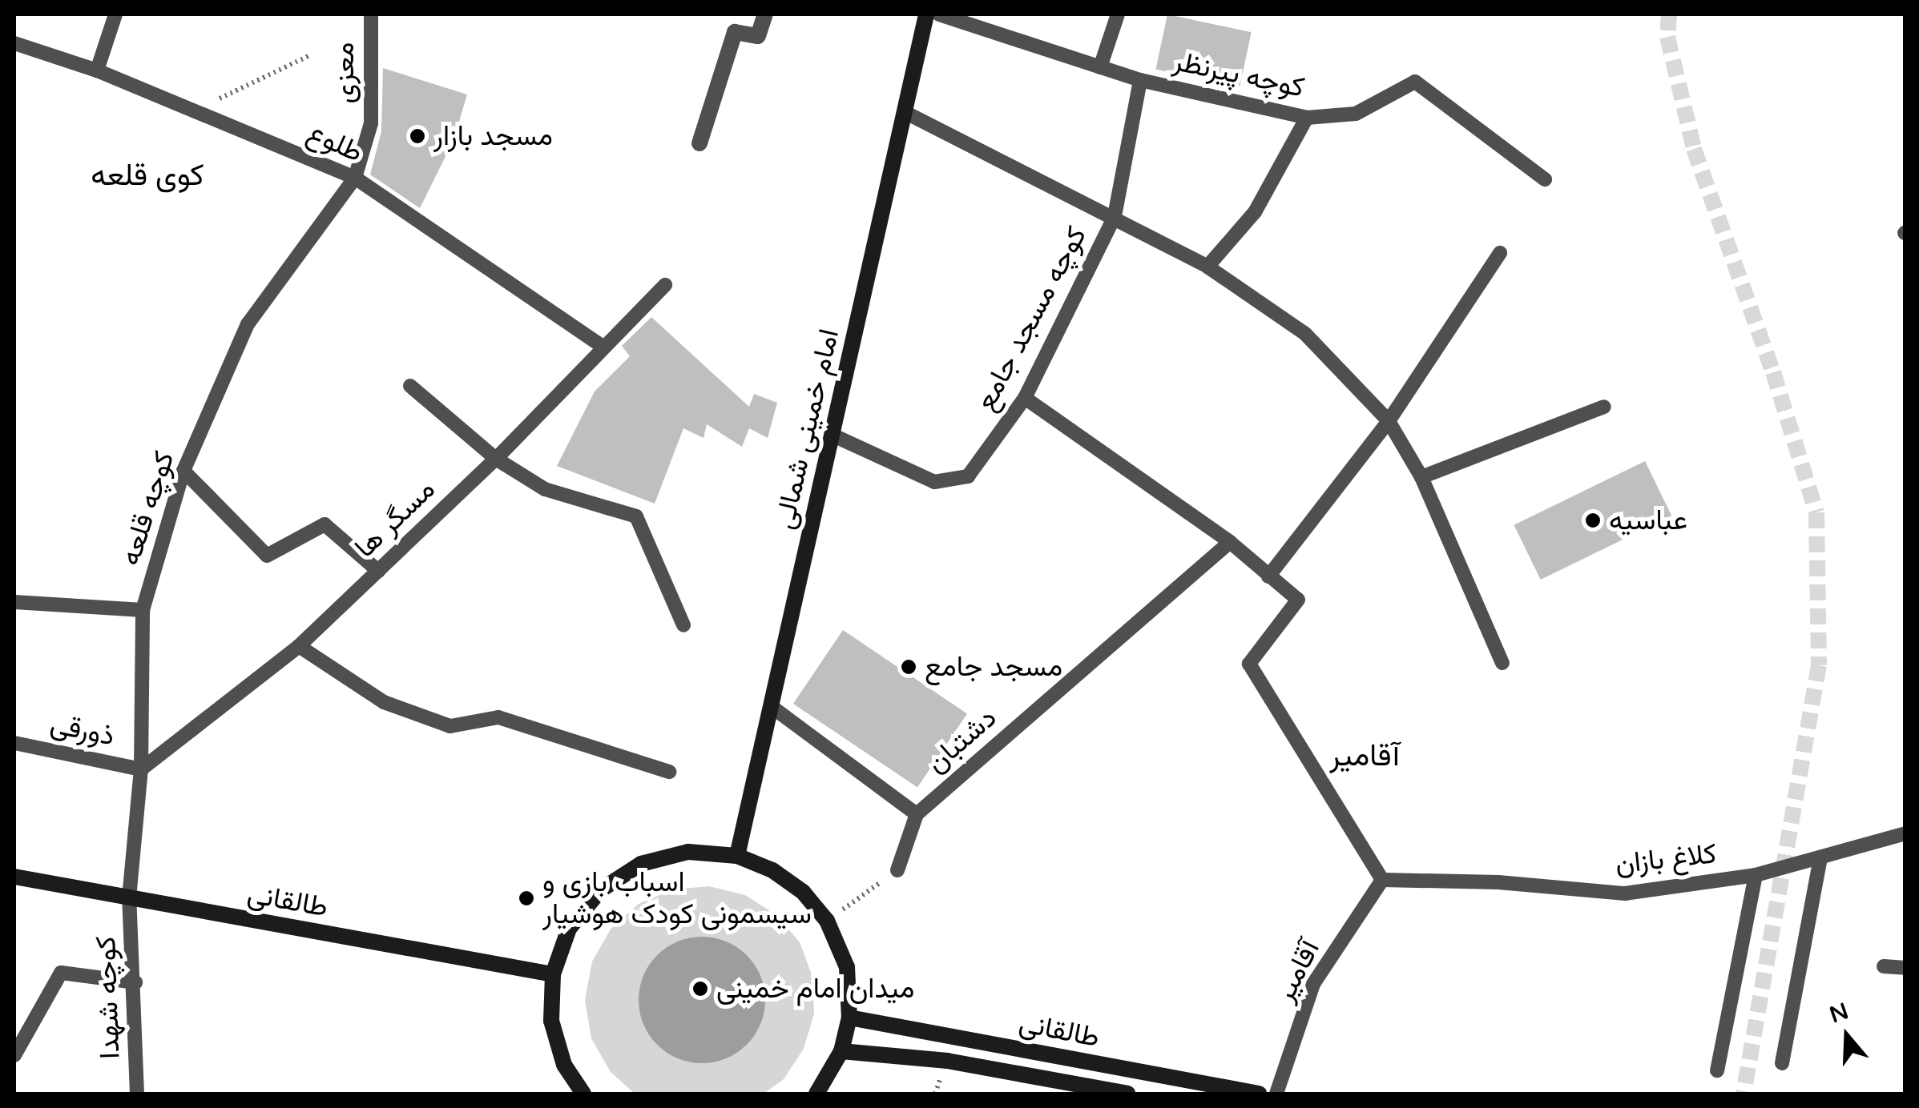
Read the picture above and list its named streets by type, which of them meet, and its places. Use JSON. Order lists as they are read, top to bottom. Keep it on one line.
{"streets":{"main road":["امام خمینی شمالی","طالقانی"],"lane":["معزی","کوچه پیرنظر","طلوع","کوچه مسجد جامع","کوچه قلعه","مسگر ها","ذورقی","دشتبان","کلاغ بازان","آقامیر","کوچه شهدا"]},"crossings":[["معزی","طلوع"],["معزی","کوچه قلعه"],["کوچه پیرنظر","کوچه مسجد جامع"],["طلوع","کوچه قلعه"],["طلوع","مسگر ها"],["کوچه مسجد جامع","امام خمینی شمالی"],["کوچه قلعه","مسگر ها"],["کوچه قلعه","ذورقی"],["کوچه قلعه","طالقانی"],["کوچه قلعه","کوچه شهدا"],["مسگر ها","ذورقی"],["کلاغ بازان","آقامیر"],["طالقانی","کوچه شهدا"]],"districts":["کوی قلعه","آقامیر"],"places":["مسجد بازار","عباسیه","مسجد جامع","اسباب بازی و سیسمونی کودک هوشیار","میدان امام خمینی"],"north":"top"}
